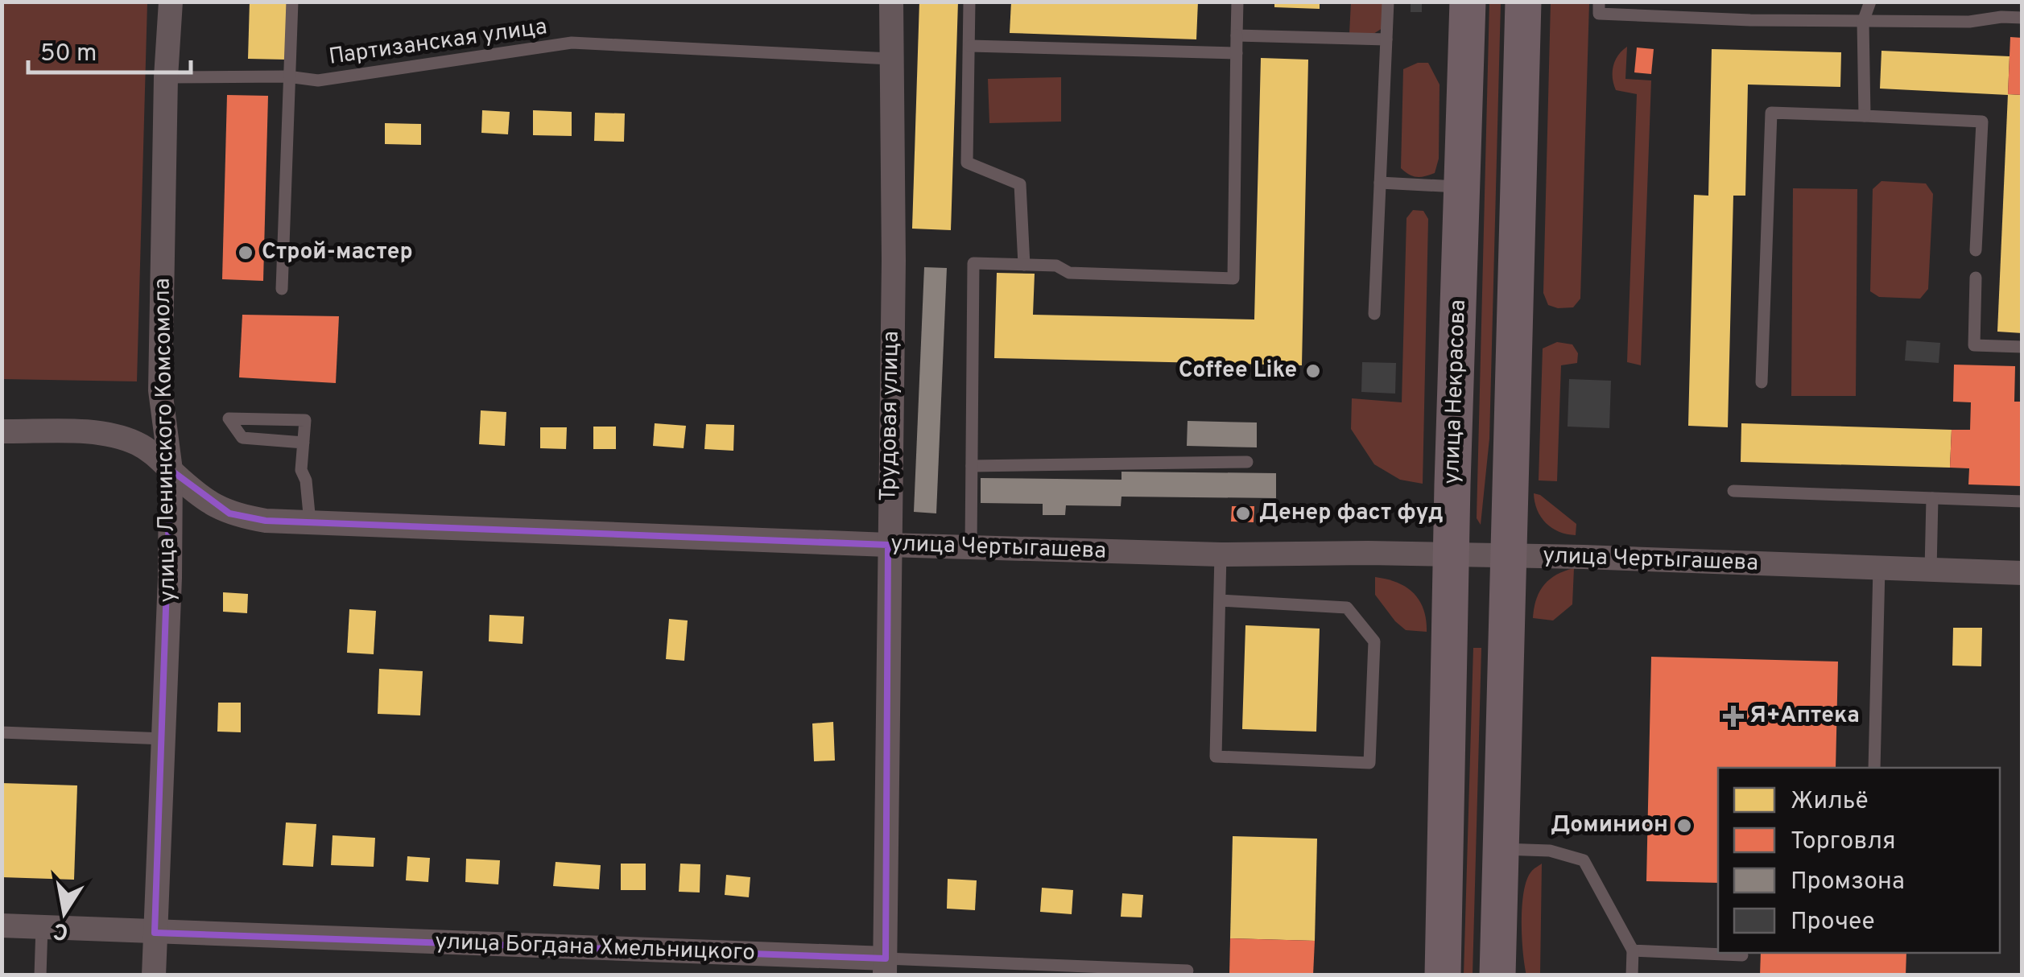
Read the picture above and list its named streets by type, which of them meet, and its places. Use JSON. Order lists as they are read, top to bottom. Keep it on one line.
{"streets":{"main road":["улица Некрасова"],"street":["Трудовая улица","улица Ленинского Комсомола","улица Чертыгашева","улица Богдана Хмельницкого"],"lane":["Партизанская улица"]},"crossings":[["Партизанская улица","Трудовая улица"],["Партизанская улица","улица Ленинского Комсомола"],["улица Некрасова","улица Чертыгашева"],["Трудовая улица","улица Чертыгашева"],["Трудовая улица","улица Богдана Хмельницкого"],["улица Ленинского Комсомола","улица Чертыгашева"],["улица Ленинского Комсомола","улица Богдана Хмельницкого"]],"places":{"other":["Строй-мастер","Coffee Like","Денер фаст фуд","Доминион"],"health":["Я+Аптека"]},"legend":["Жильё","Торговля","Промзона","Прочее"],"scale_bar":"50 m","north":"bottom"}
